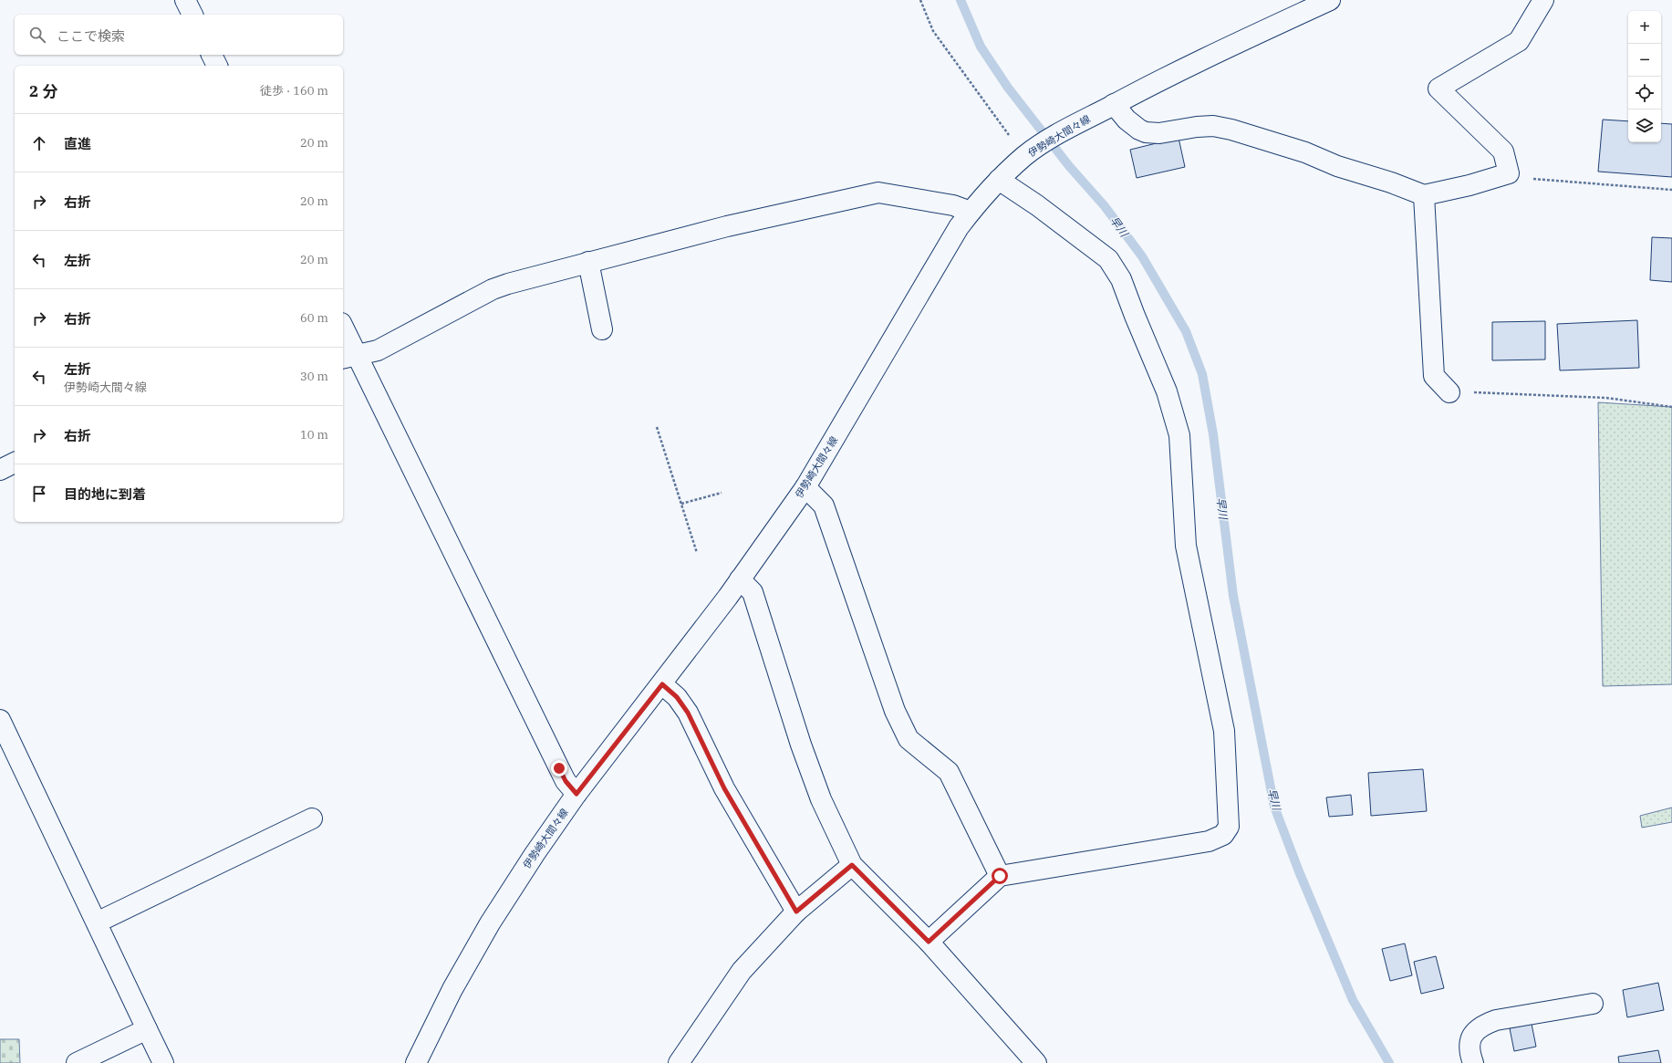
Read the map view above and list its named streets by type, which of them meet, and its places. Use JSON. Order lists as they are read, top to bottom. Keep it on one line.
{"streets":{"street":["伊勢崎大間々線"]},"water":["早川"],"page":{"map_buttons":["+","−"],"search":"ここで検索","heading":["2 分","徒歩 · 160 m"],"list":[["直進","20 m"],["右折","20 m"],["左折","20 m"],["右折","60 m"],["左折","伊勢崎大間々線","30 m"],["右折","10 m"],"目的地に到着"]}}
